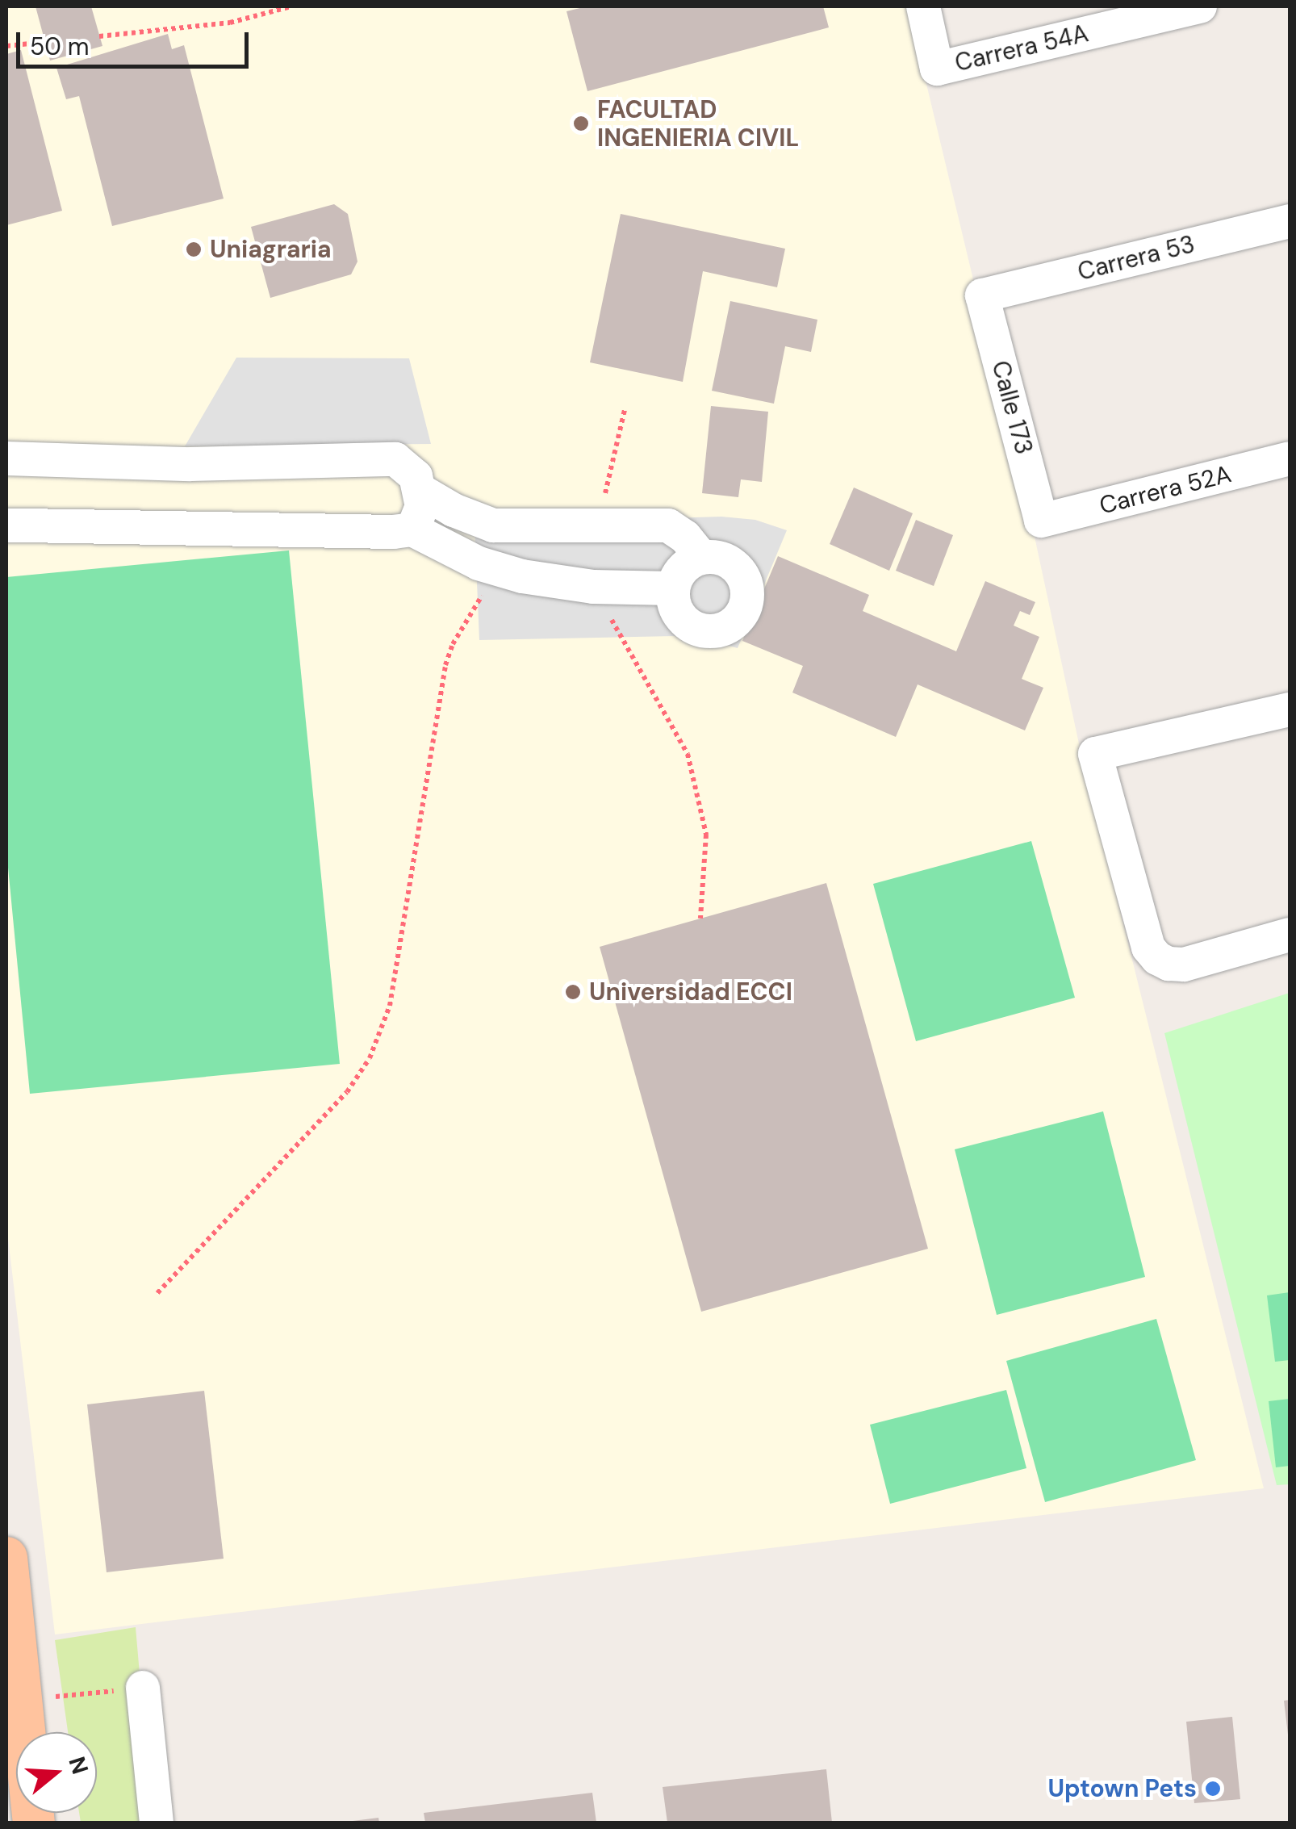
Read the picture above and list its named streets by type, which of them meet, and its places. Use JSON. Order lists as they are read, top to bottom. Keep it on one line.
{"streets":{"street":["Carrera 54A","Carrera 53","Calle 173","Carrera 52A"]},"crossings":[["Carrera 53","Calle 173"],["Calle 173","Carrera 52A"]],"places":["FACULTAD INGENIERIA CIVIL","Uniagraria","Universidad ECCI","Uptown Pets"],"scale_bar":"50 m","north":"right"}
